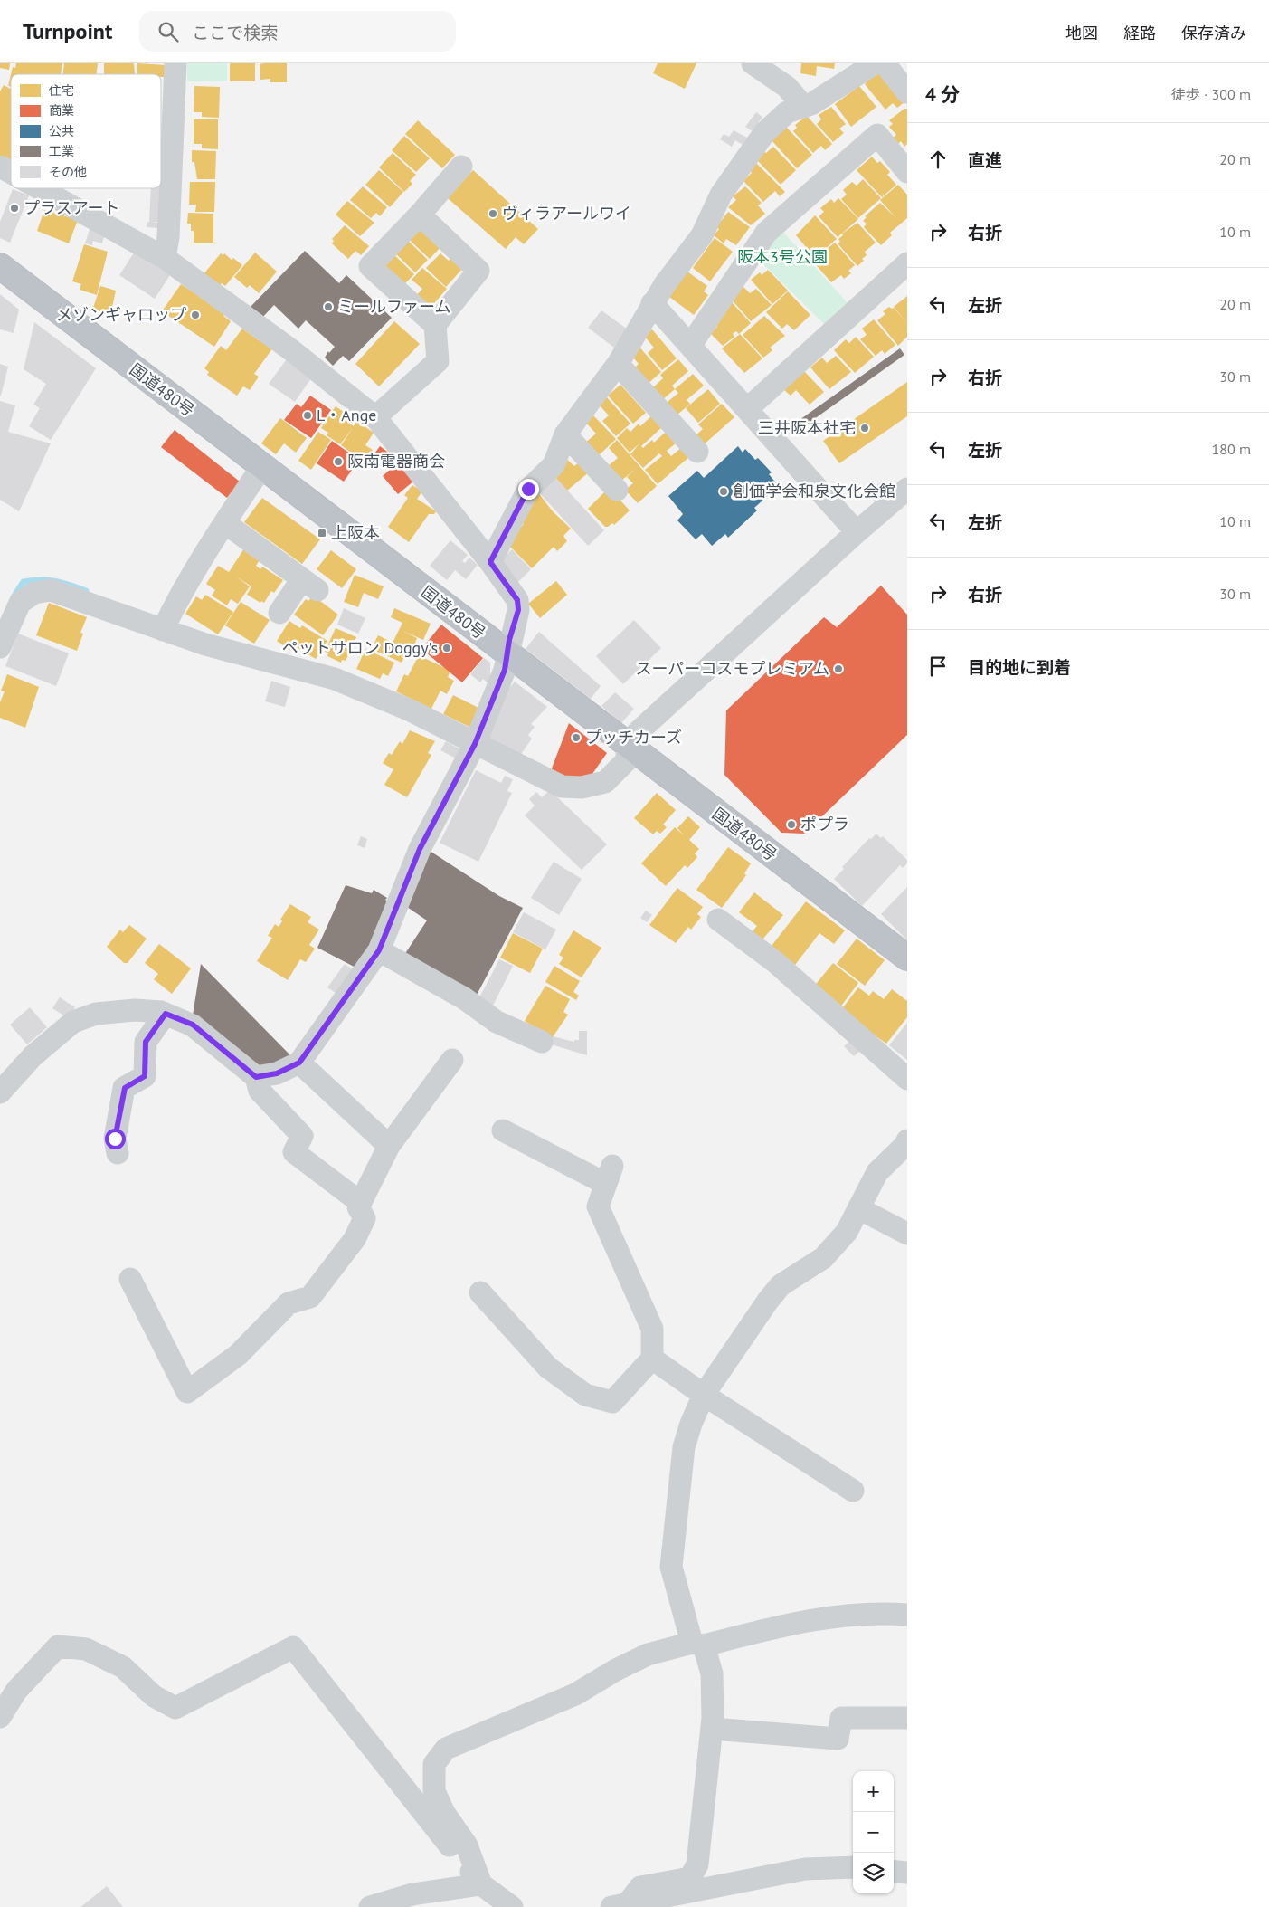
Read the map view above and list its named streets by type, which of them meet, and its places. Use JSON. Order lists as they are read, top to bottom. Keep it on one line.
{"streets":{"highway":["国道480号"]},"parks":["阪本3号公園"],"places":{"other":["プラスアート","ヴィラアールワイ","ミールファーム","メゾンギャロップ","L・Ange","三井阪本社宅","阪南電器商会","創価学会和泉文化会館","ペットサロン Doggy's","スーパーコスモプレミアム","プッチカーズ","ポプラ"],"transit":["上阪本"]},"legend":["住宅","商業","公共","工業","その他"],"page":{"header":"Turnpoint","search":"ここで検索","nav":["地図","経路","保存済み"],"heading":["4 分","徒歩 · 300 m"],"list":[["直進","20 m"],["右折","10 m"],["左折","20 m"],["右折","30 m"],["左折","180 m"],["左折","10 m"],["右折","30 m"],"目的地に到着"],"map_buttons":["+","−"]}}
